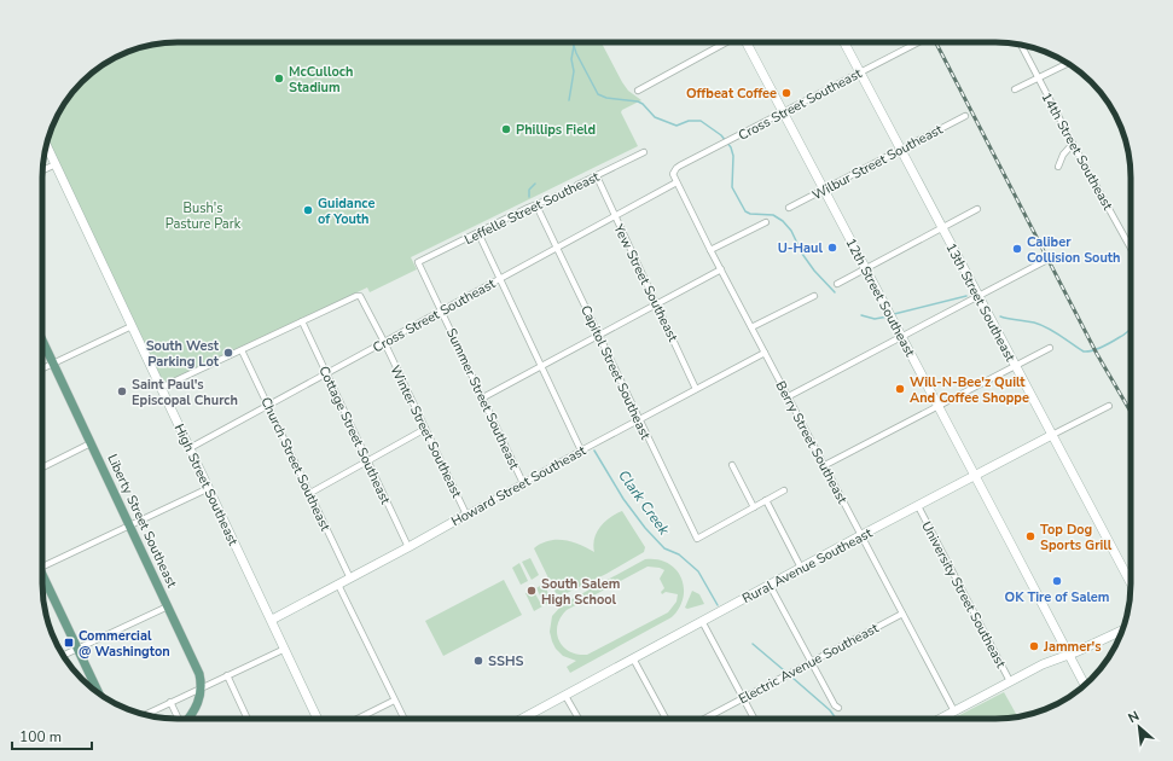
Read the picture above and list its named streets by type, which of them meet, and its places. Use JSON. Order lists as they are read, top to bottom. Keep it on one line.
{"streets":{"main road":["Liberty Street Southeast"],"street":["Cross Street Southeast","14th Street Southeast","Wilbur Street Southeast","Leffelle Street Southeast","Yew Street Southeast","12th Street Southeast","13th Street Southeast","Capitol Street Southeast","Summer Street Southeast","Winter Street Southeast","Cottage Street Southeast","Berry Street Southeast","Church Street Southeast","High Street Southeast","Howard Street Southeast","Rural Avenue Southeast","University Street Southeast","Electric Avenue Southeast"]},"crossings":[["Cross Street Southeast","Yew Street Southeast"],["Cross Street Southeast","12th Street Southeast"],["Cross Street Southeast","13th Street Southeast"],["Cross Street Southeast","Capitol Street Southeast"],["Cross Street Southeast","Summer Street Southeast"],["Cross Street Southeast","Winter Street Southeast"],["Cross Street Southeast","Cottage Street Southeast"],["Cross Street Southeast","Berry Street Southeast"],["Cross Street Southeast","Church Street Southeast"],["Cross Street Southeast","High Street Southeast"],["Wilbur Street Southeast","12th Street Southeast"],["Wilbur Street Southeast","13th Street Southeast"],["Leffelle Street Southeast","Yew Street Southeast"],["Leffelle Street Southeast","Capitol Street Southeast"],["Leffelle Street Southeast","Summer Street Southeast"],["Yew Street Southeast","Howard Street Southeast"],["12th Street Southeast","Rural Avenue Southeast"],["13th Street Southeast","Rural Avenue Southeast"],["Capitol Street Southeast","Howard Street Southeast"],["Summer Street Southeast","Howard Street Southeast"],["Winter Street Southeast","Cottage Street Southeast"],["Winter Street Southeast","Howard Street Southeast"],["Cottage Street Southeast","Howard Street Southeast"],["Berry Street Southeast","Howard Street Southeast"],["Berry Street Southeast","Rural Avenue Southeast"],["Berry Street Southeast","Electric Avenue Southeast"],["Church Street Southeast","Howard Street Southeast"],["High Street Southeast","Howard Street Southeast"],["Rural Avenue Southeast","University Street Southeast"]],"water":["Clark Creek"],"parks":["Bush's Pasture Park"],"places":{"other":["McCulloch Stadium","Offbeat Coffee","Phillips Field","Guidance of Youth","U-Haul","Caliber Collision South","South West Parking Lot","Will-N-Bee'z Quilt And Coffee Shoppe","Saint Paul's Episcopal Church","Top Dog Sports Grill","OK Tire of Salem","South Salem High School","Jammer's","SSHS"],"transit":["Commercial @ Washington"]},"scale_bar":"100 m","north":"top left"}
